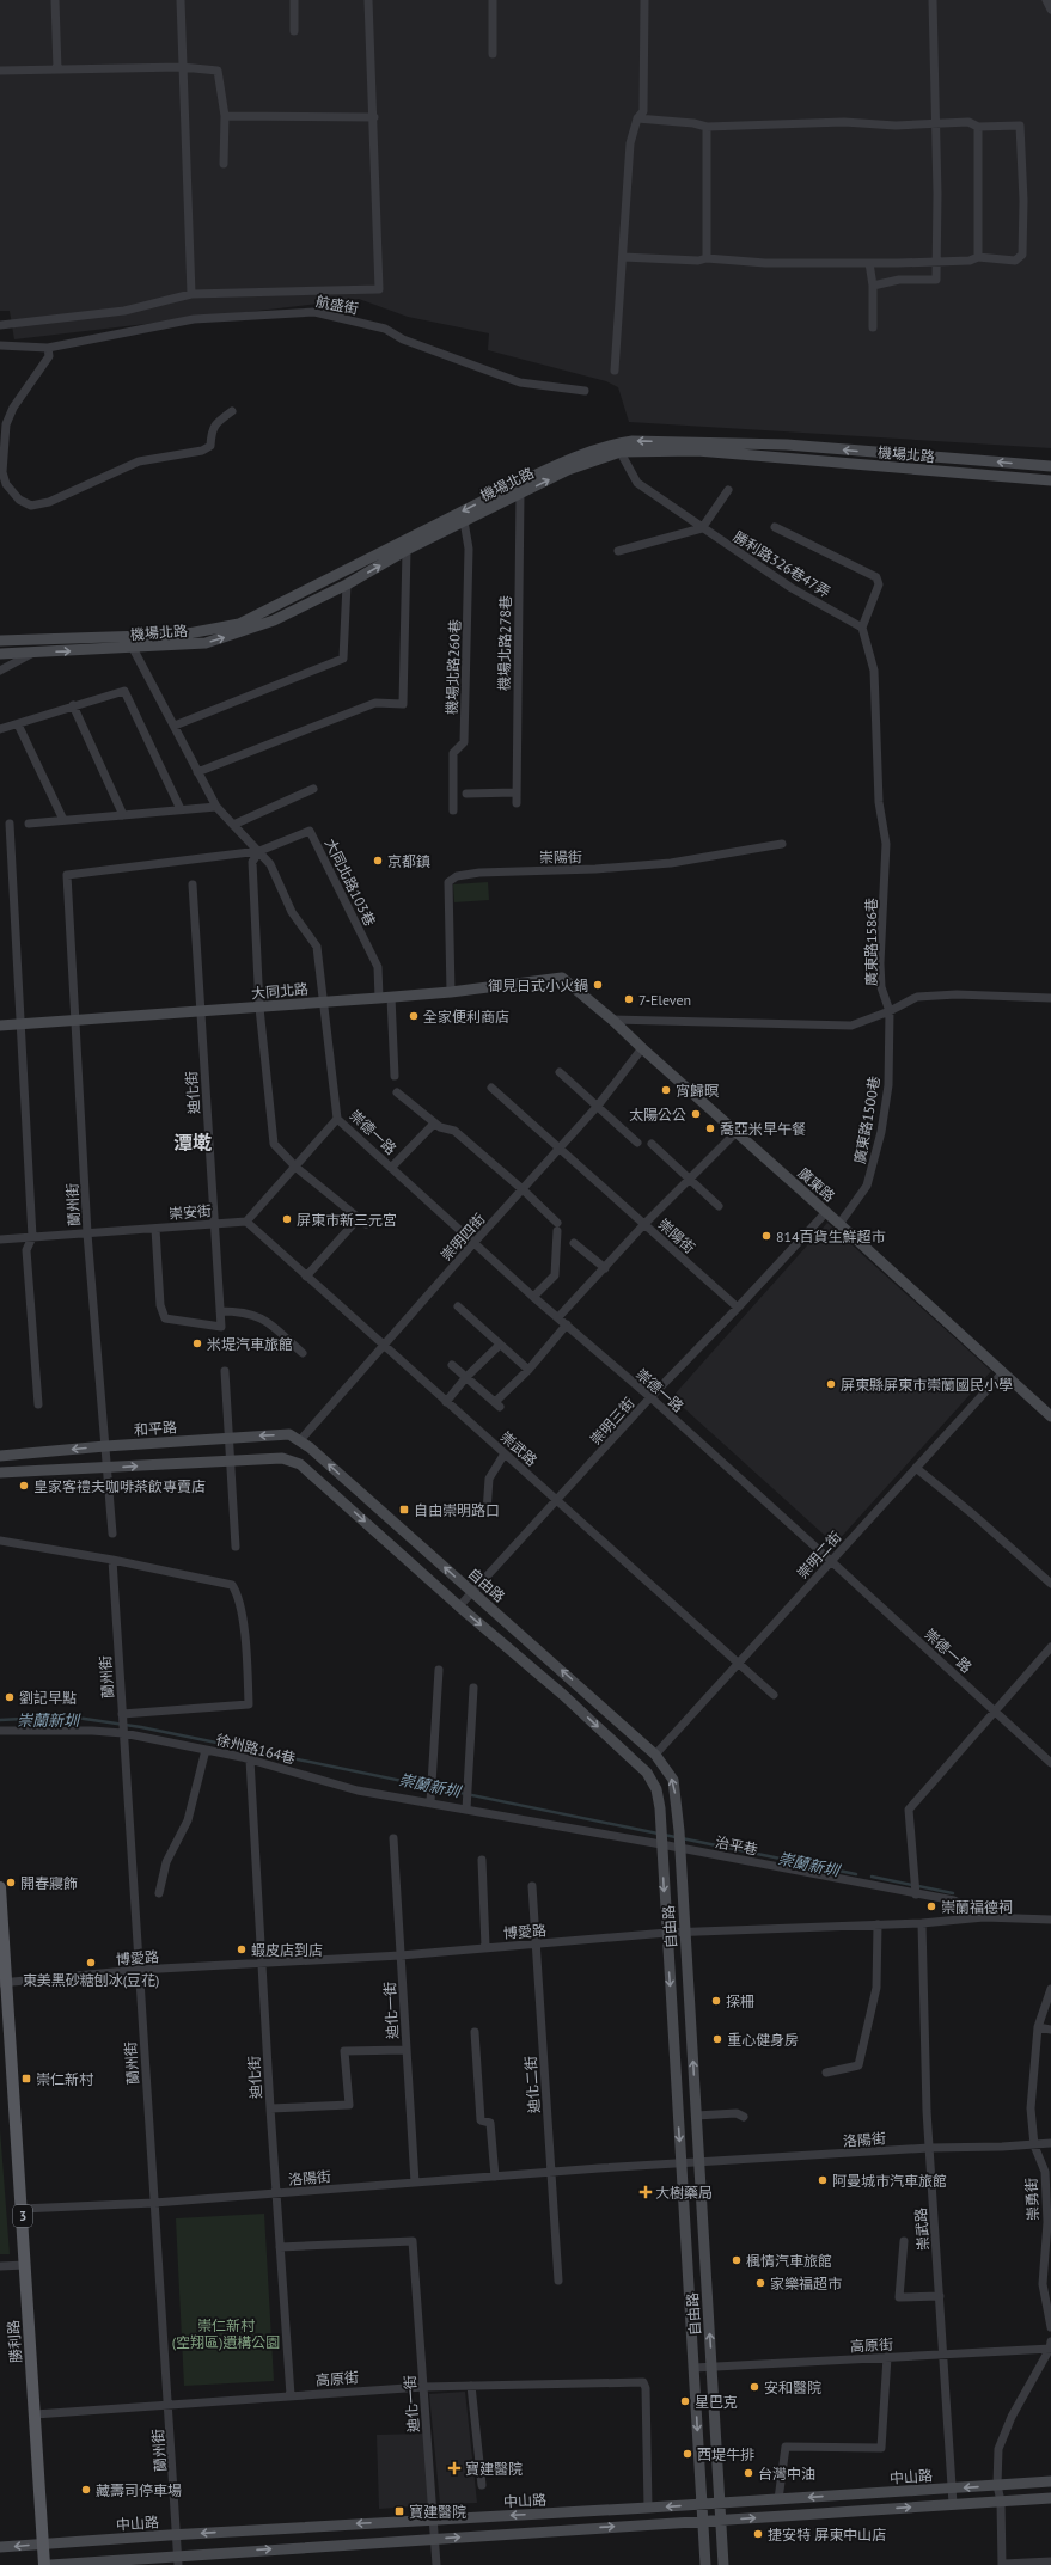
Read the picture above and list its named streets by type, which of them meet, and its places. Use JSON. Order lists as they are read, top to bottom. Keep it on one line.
{"streets":{"main road":["3","勝利路"],"street":["航盛街","機場北路","勝利路326巷47弄","機場北路278巷","機場北路260巷","崇陽街","大同北路103巷","廣東路1586巷","大同北路","迪化街","廣東路1500巷","崇德一路","廣東路","蘭州街","崇安街","崇明四街","崇明三街","和平路","崇武路","崇明二街","自由路","徐州路164巷","治平巷","博愛路","迪化一街","迪化二街","洛陽街","崇勇街","高原街","中山路"]},"crossings":[["機場北路","勝利路326巷47弄"],["機場北路","機場北路278巷"],["機場北路","機場北路260巷"],["機場北路","崇德一路"],["勝利路326巷47弄","廣東路1586巷"],["崇陽街","大同北路"],["崇陽街","崇明四街"],["崇陽街","崇明三街"],["大同北路103巷","大同北路"],["大同北路103巷","崇德一路"],["大同北路103巷","蘭州街"],["廣東路1586巷","廣東路1500巷"],["大同北路","迪化街"],["大同北路","崇德一路"],["大同北路","廣東路"],["大同北路","蘭州街"],["迪化街","崇安街"],["迪化街","徐州路164巷"],["迪化街","博愛路"],["迪化街","迪化一街"],["迪化街","洛陽街"],["迪化街","高原街"],["廣東路1500巷","廣東路"],["崇德一路","蘭州街"],["崇德一路","崇明四街"],["崇德一路","崇明三街"],["崇德一路","崇明二街"],["廣東路","崇明四街"],["廣東路","崇明三街"],["廣東路","崇明二街"],["蘭州街","崇安街"],["蘭州街","和平路"],["蘭州街","徐州路164巷"],["蘭州街","博愛路"],["蘭州街","洛陽街"],["蘭州街","高原街"],["蘭州街","中山路"],["崇安街","崇武路"],["崇明四街","和平路"],["崇明四街","崇武路"],["崇明四街","自由路"],["崇明三街","崇武路"],["崇明三街","自由路"],["和平路","自由路"],["崇武路","崇明二街"],["崇武路","博愛路"],["崇武路","洛陽街"],["崇武路","高原街"],["崇武路","中山路"],["崇明二街","自由路"],["自由路","治平巷"],["自由路","博愛路"],["自由路","洛陽街"],["自由路","高原街"],["自由路","中山路"],["徐州路164巷","治平巷"],["治平巷","博愛路"],["博愛路","迪化一街"],["博愛路","迪化二街"],["博愛路","勝利路"],["迪化一街","洛陽街"],["迪化一街","高原街"],["迪化一街","中山路"],["迪化二街","洛陽街"],["洛陽街","崇勇街"],["洛陽街","勝利路"],["勝利路","高原街"],["勝利路","中山路"],["高原街","中山路"]],"districts":["潭墘"],"water":["崇蘭新圳"],"parks":["崇仁新村 (空翔區)遺構公園"],"places":{"other":["京都鎮","御見日式小火鍋","7-Eleven","全家便利商店","宵歸暝","太陽公公","喬亞米早午餐","屏東市新三元宮","814百貨生鮮超市","米堤汽車旅館","屏東縣屏東市崇蘭國民小學","皇家客禮夫咖啡茶飲專賣店","劉記早點","開春寢飾","崇蘭福德祠","蝦皮店到店","東美黑砂糖刨冰(豆花)","探柵","重心健身房","阿曼城市汽車旅館","楓情汽車旅館","家樂福超市","安和醫院","星巴克","西堤牛排","台灣中油","藏壽司停車場","捷安特 屏東中山店"],"transit":["自由崇明路口","崇仁新村","寳建醫院"],"health":["大樹藥局","寶建醫院"]}}
